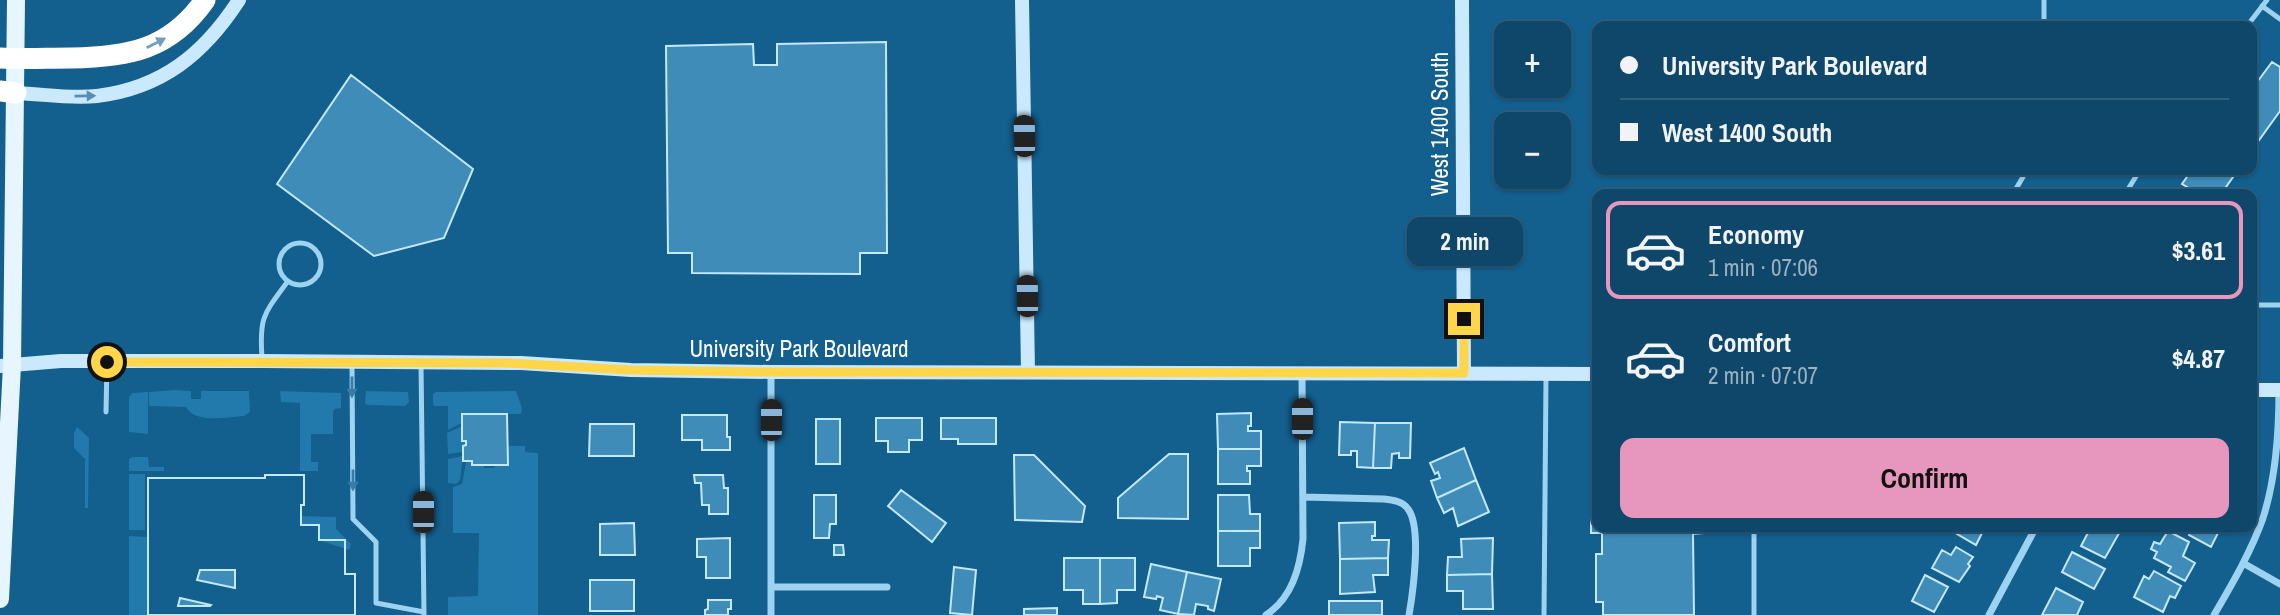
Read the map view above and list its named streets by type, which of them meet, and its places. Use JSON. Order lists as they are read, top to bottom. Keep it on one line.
{"streets":{"street":["West 1400 South","University Park Boulevard"]},"crossings":[["West 1400 South","University Park Boulevard"]],"page":{"map_buttons":["+","−"],"banner":["University Park Boulevard","West 1400 South"],"list":[{"name":"Economy","note":"1 min · 07:06","value":"$3.61"},{"name":"Comfort","note":"2 min · 07:07","value":"$4.87"}],"bubble":"2 min","buttons":"Confirm"}}
